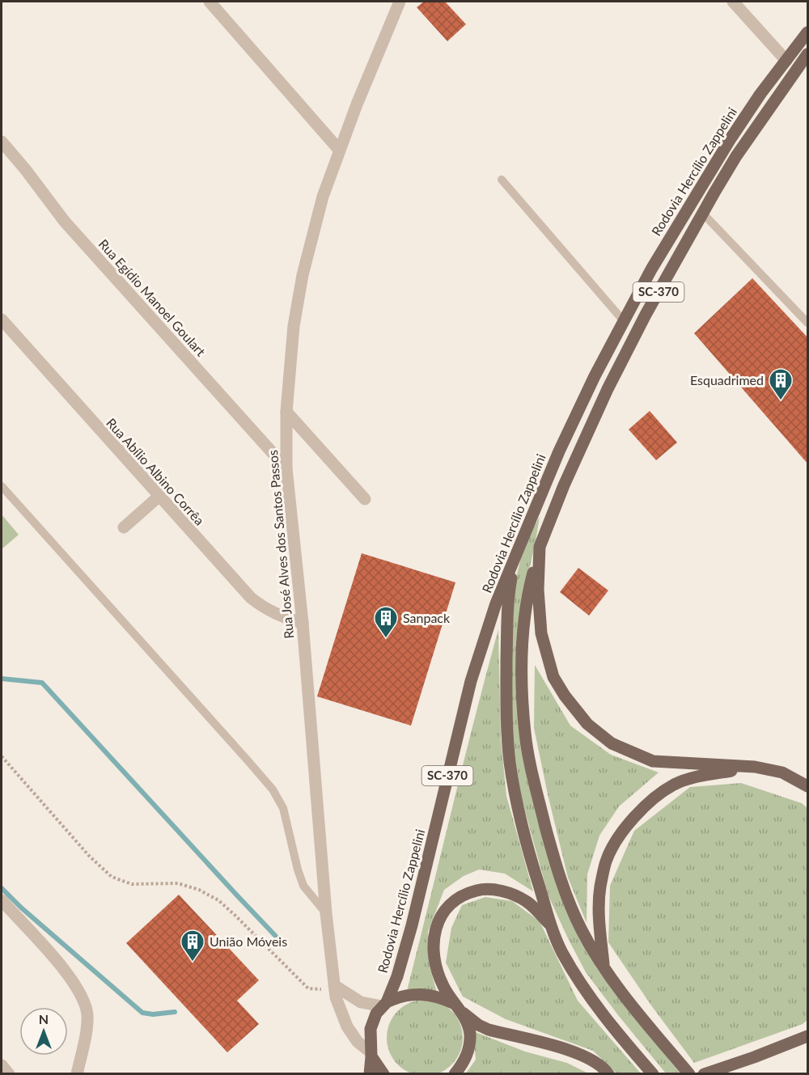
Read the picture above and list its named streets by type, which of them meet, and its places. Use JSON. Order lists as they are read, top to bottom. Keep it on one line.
{"streets":{"main road":["Rodovia Hercílio Zappelini","SC-370"],"street":["Rua Egídio Manoel Goulart","Rua Abílio Albino Corrêa","Rua José Alves dos Santos Passos"]},"crossings":[["Rodovia Hercílio Zappelini","SC-370"],["Rodovia Hercílio Zappelini","Rua José Alves dos Santos Passos"],["Rua Egídio Manoel Goulart","Rua José Alves dos Santos Passos"],["Rua Abílio Albino Corrêa","Rua José Alves dos Santos Passos"]],"places":{"building":["Esquadrimed","Sanpack","União Móveis"]},"north":"top"}
